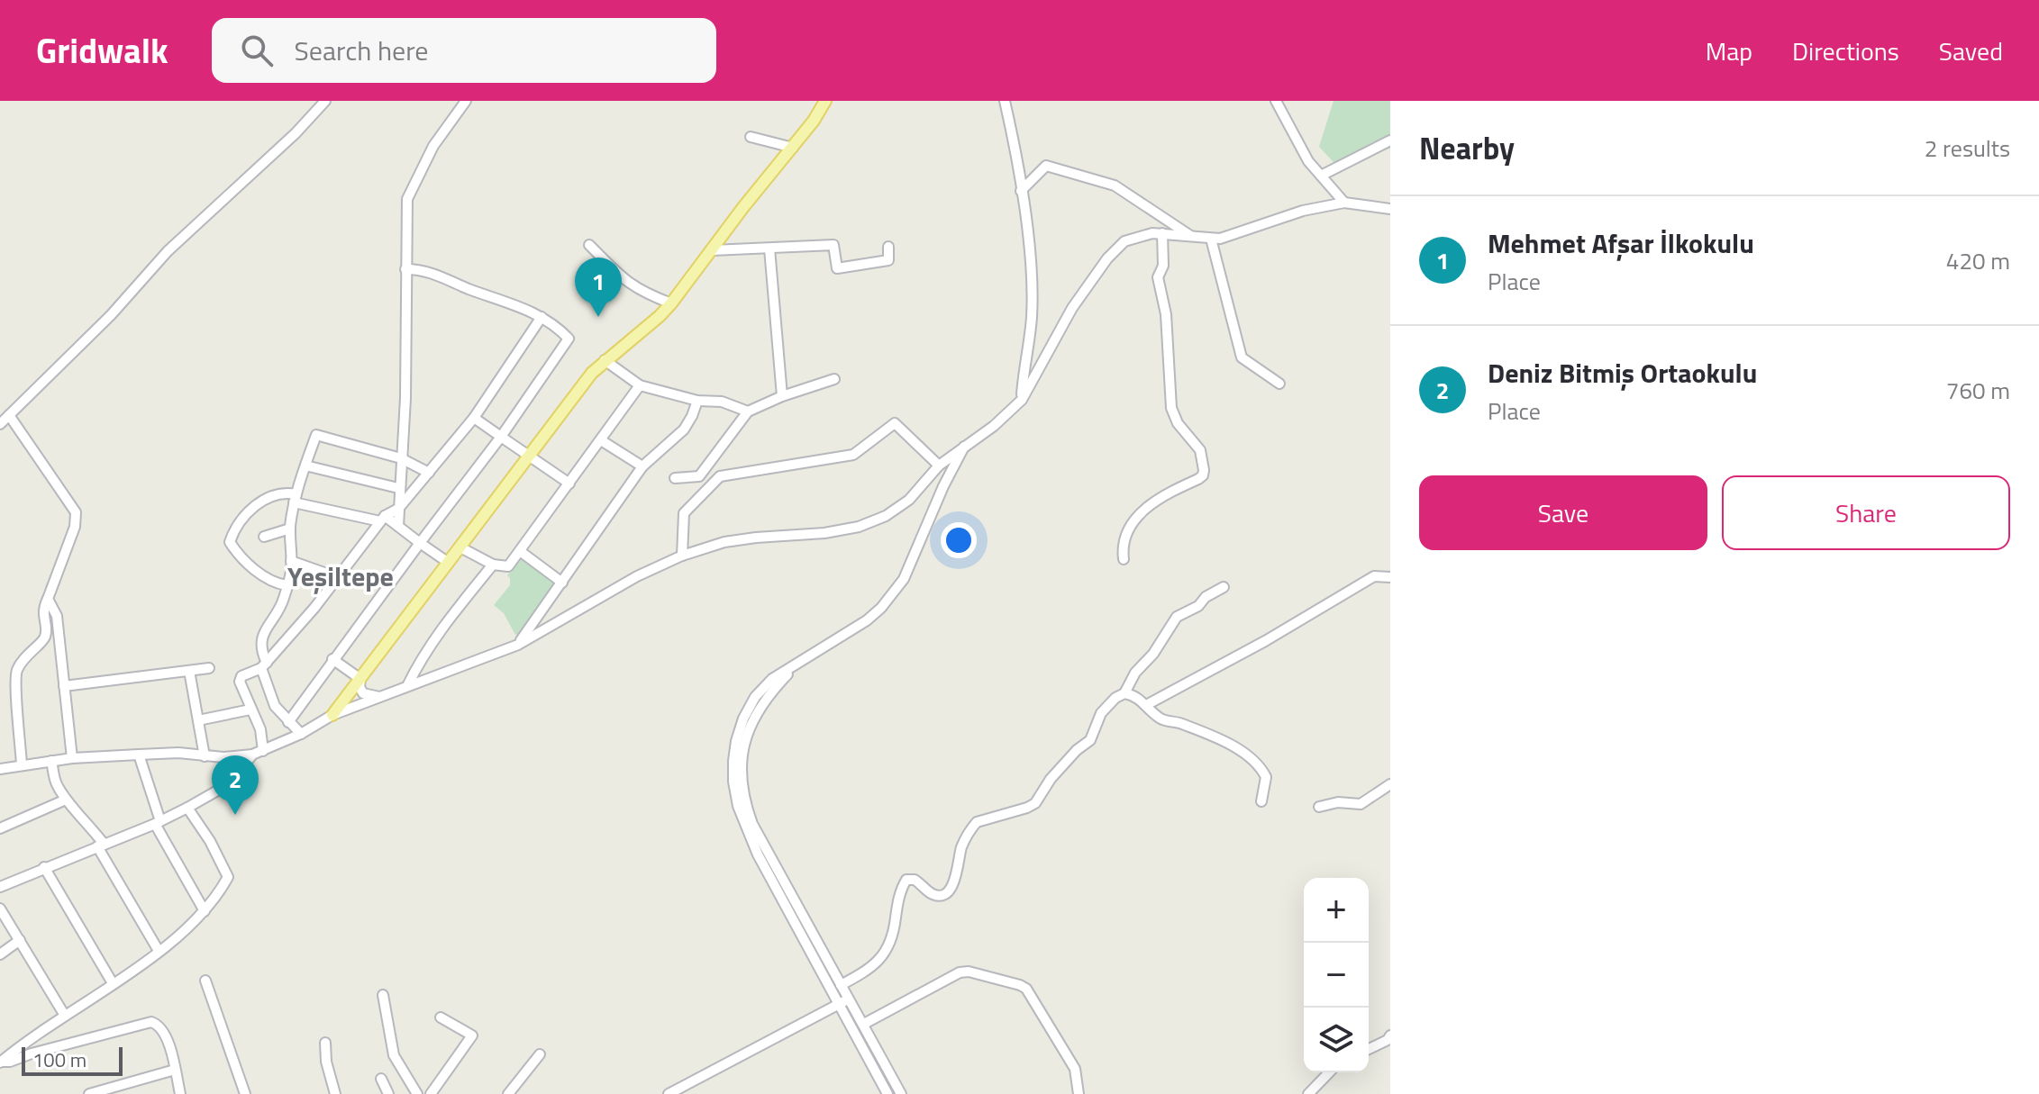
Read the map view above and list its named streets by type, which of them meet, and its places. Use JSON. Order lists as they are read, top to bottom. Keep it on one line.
{"districts":["Yeşiltepe"],"scale_bar":"100 m","page":{"header":"Gridwalk","search":"Search here","nav":["Map","Directions","Saved"],"heading":["Nearby","2 results"],"list":[{"mark":"1","name":"Mehmet Afşar İlkokulu","note":"Place","value":"420 m"},{"mark":"2","name":"Deniz Bitmiş Ortaokulu","note":"Place","value":"760 m"}],"pins":["1","2"],"buttons":["Save","Share"],"map_buttons":["+","−"],"scale":"100 m"}}
